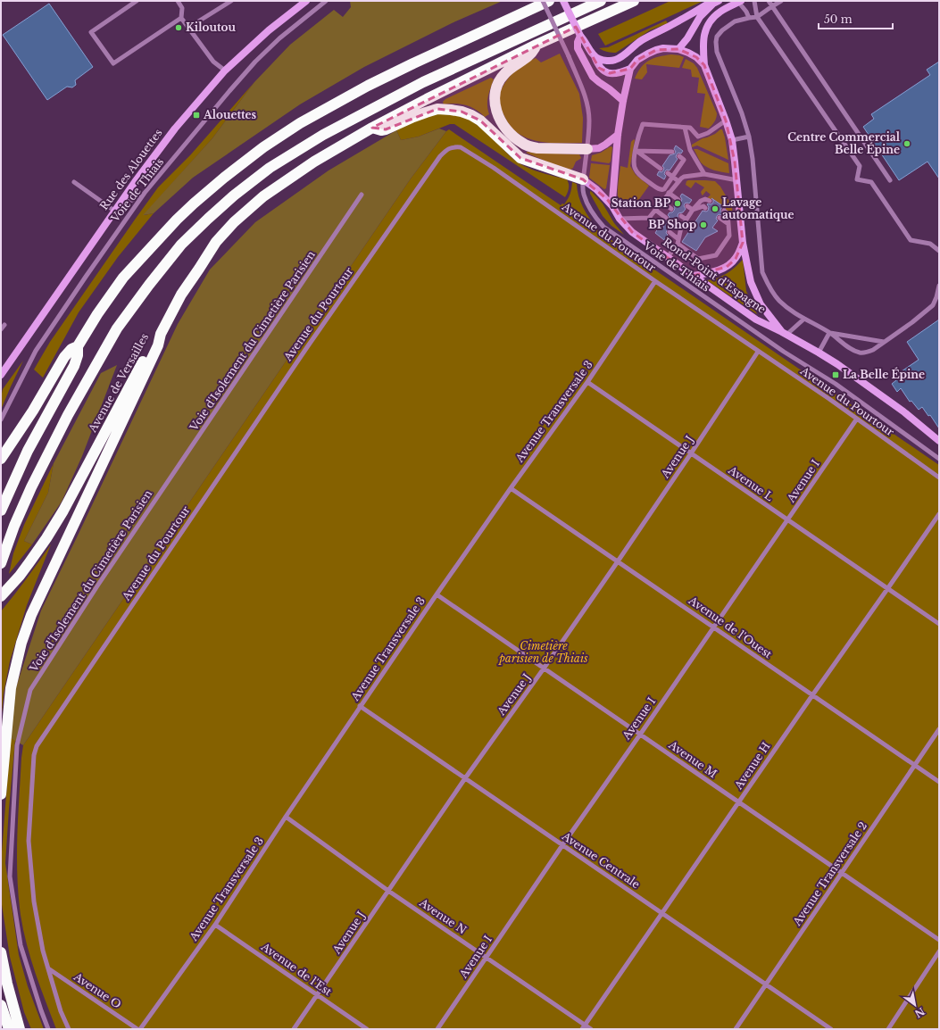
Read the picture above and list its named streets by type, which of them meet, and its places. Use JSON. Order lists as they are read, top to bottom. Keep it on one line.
{"streets":{"highway":["Avenue de Versailles"],"street":["Rue des Alouettes","Rond-Point d'Espagne"],"lane":["Voie de Thiais","Avenue du Pourtour","Voie d'Isolement du Cimetière Parisien","Avenue Transversale 3","Avenue J","Avenue I","Avenue L","Avenue de l'Ouest","Avenue M","Avenue H","Avenue Centrale","Avenue Transversale 2","Avenue N","Avenue de l'Est","Avenue O"]},"crossings":[["Voie de Thiais","Rond-Point d'Espagne"],["Avenue du Pourtour","Avenue Transversale 3"],["Avenue du Pourtour","Avenue J"],["Avenue du Pourtour","Avenue I"],["Avenue du Pourtour","Avenue O"],["Avenue Transversale 3","Avenue L"],["Avenue Transversale 3","Avenue de l'Ouest"],["Avenue Transversale 3","Avenue M"],["Avenue Transversale 3","Avenue Centrale"],["Avenue Transversale 3","Avenue N"],["Avenue Transversale 3","Avenue de l'Est"],["Avenue J","Avenue L"],["Avenue J","Avenue de l'Ouest"],["Avenue J","Avenue M"],["Avenue J","Avenue Centrale"],["Avenue J","Avenue N"],["Avenue J","Avenue de l'Est"],["Avenue I","Avenue L"],["Avenue I","Avenue de l'Ouest"],["Avenue I","Avenue M"],["Avenue I","Avenue Centrale"],["Avenue I","Avenue N"],["Avenue L","Avenue H"],["Avenue de l'Ouest","Avenue H"],["Avenue de l'Ouest","Avenue Transversale 2"],["Avenue M","Avenue H"],["Avenue M","Avenue Transversale 2"],["Avenue H","Avenue Centrale"],["Avenue H","Avenue N"],["Avenue Centrale","Avenue Transversale 2"]],"parks":["Cimetière parisien de Thiais"],"places":{"other":["Kiloutou","Centre Commercial Belle Épine","Station BP","Lavage automatique","BP Shop"],"transit":["Alouettes","La Belle Épine"]},"scale_bar":"50 m","north":"bottom right"}
